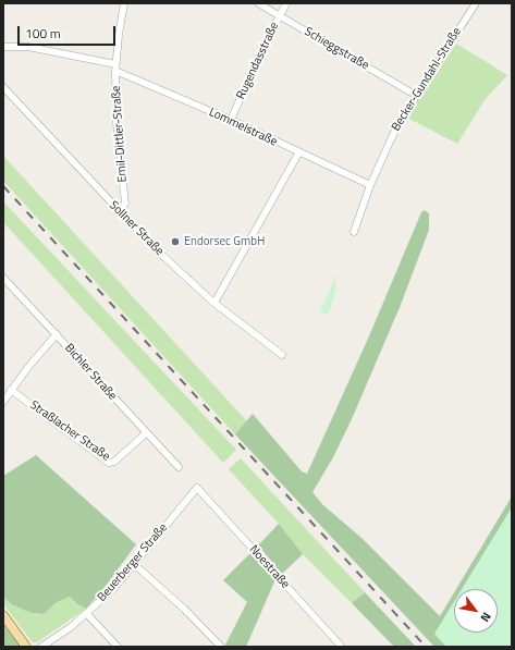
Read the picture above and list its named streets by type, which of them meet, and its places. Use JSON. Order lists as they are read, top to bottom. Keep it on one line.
{"streets":{"street":["Schieggstraße","Rugendasstraße","Becker-Gundahl-Straße","Lommelstraße","Emil-Dittler-Straße","Sollner Straße","Bichler Straße","Straßlacher Straße","Beuerberger Straße","Noestraße"]},"crossings":[["Schieggstraße","Rugendasstraße"],["Schieggstraße","Becker-Gundahl-Straße"],["Rugendasstraße","Lommelstraße"],["Becker-Gundahl-Straße","Lommelstraße"],["Lommelstraße","Emil-Dittler-Straße"],["Emil-Dittler-Straße","Sollner Straße"],["Bichler Straße","Straßlacher Straße"],["Beuerberger Straße","Noestraße"]],"places":["Endorsec GmbH"],"scale_bar":"100 m","north":"bottom right"}
